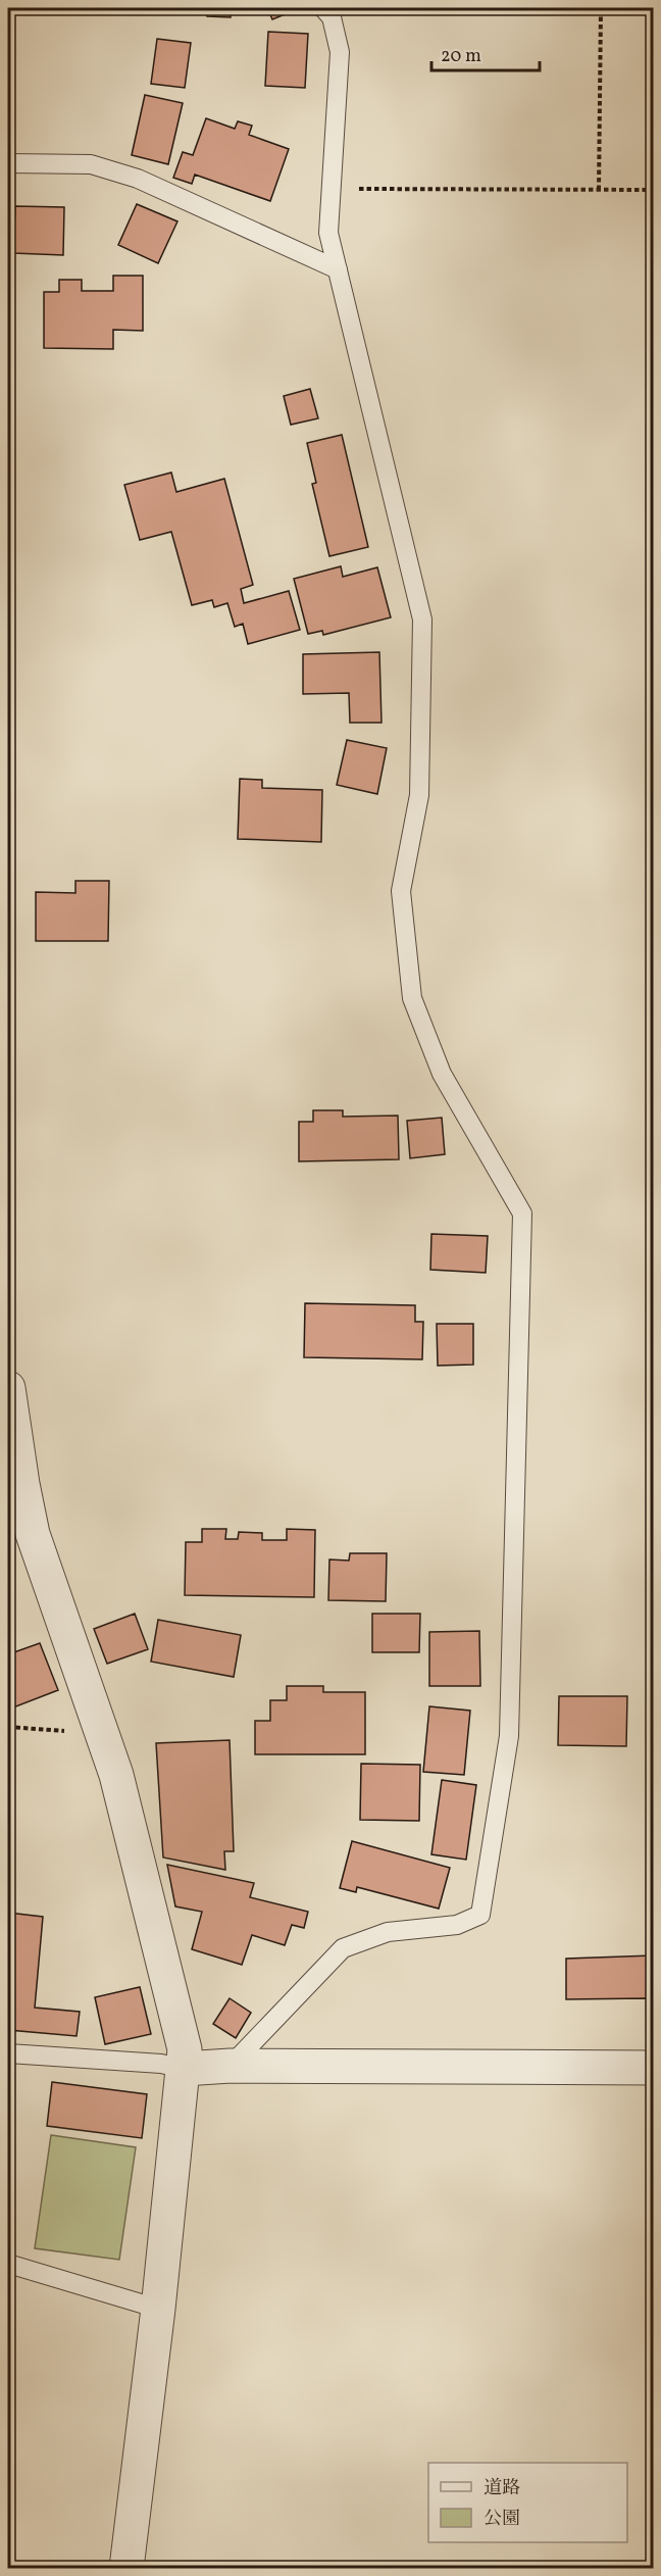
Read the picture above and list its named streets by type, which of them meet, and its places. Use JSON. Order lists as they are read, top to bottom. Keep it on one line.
{"legend":["道路","公園"],"scale_bar":"20 m"}
